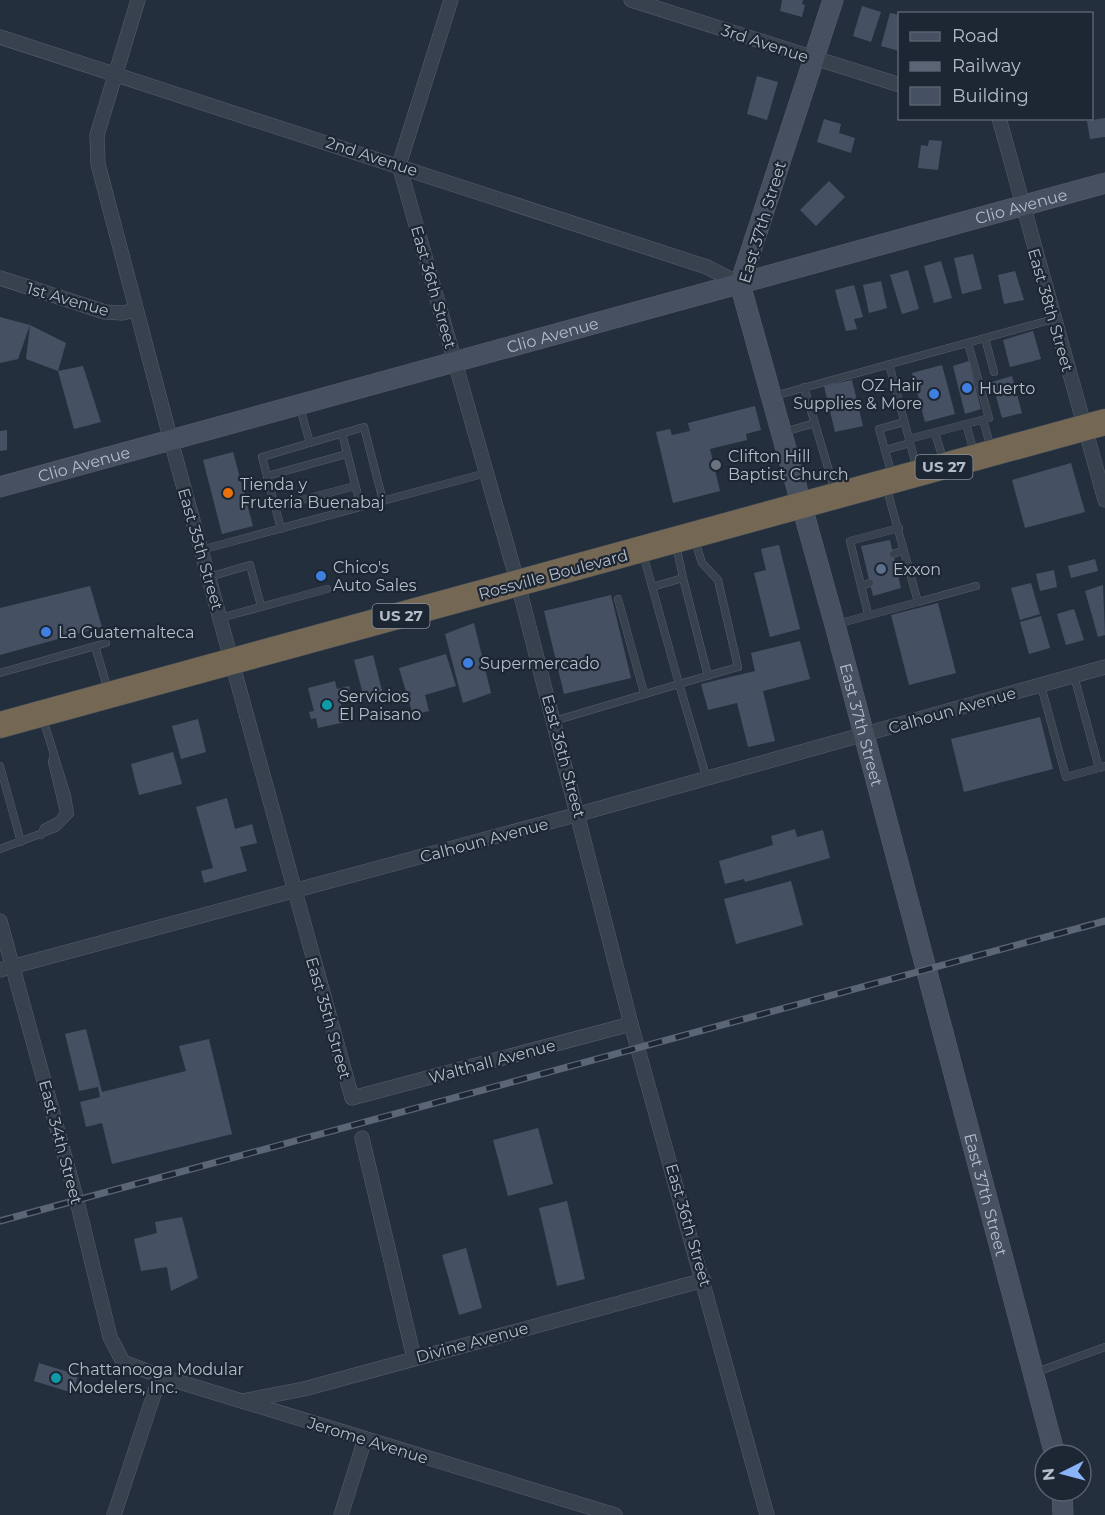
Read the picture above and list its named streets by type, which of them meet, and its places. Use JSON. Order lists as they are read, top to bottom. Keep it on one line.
{"streets":{"highway":["US 27","Rossville Boulevard"],"main road":["Clio Avenue","East 37th Street"],"street":["3rd Avenue","2nd Avenue","East 36th Street","1st Avenue","East 38th Street","East 35th Street","Calhoun Avenue","Walthall Avenue","East 34th Street","Divine Avenue","Jerome Avenue"]},"crossings":[["3rd Avenue","East 37th Street"],["2nd Avenue","Clio Avenue"],["2nd Avenue","East 37th Street"],["2nd Avenue","East 36th Street"],["2nd Avenue","East 35th Street"],["Clio Avenue","East 37th Street"],["Clio Avenue","East 36th Street"],["Clio Avenue","East 38th Street"],["Clio Avenue","East 35th Street"],["East 37th Street","Rossville Boulevard"],["East 37th Street","Calhoun Avenue"],["East 36th Street","Rossville Boulevard"],["East 36th Street","Calhoun Avenue"],["East 36th Street","Walthall Avenue"],["East 36th Street","Divine Avenue"],["1st Avenue","East 35th Street"],["East 38th Street","Rossville Boulevard"],["East 35th Street","Rossville Boulevard"],["East 35th Street","Calhoun Avenue"],["East 35th Street","Walthall Avenue"],["Calhoun Avenue","East 34th Street"],["East 34th Street","Jerome Avenue"],["Divine Avenue","Jerome Avenue"]],"places":["Huerto","OZ Hair Supplies & More","Clifton Hill Baptist Church","Tienda y Fruteria Buenabaj","Exxon","Chico's Auto Sales","La Guatemalteca","Supermercado","Servicios El Paisano","Chattanooga Modular Modelers, Inc."],"legend":["Road","Railway","Building"],"north":"left"}
